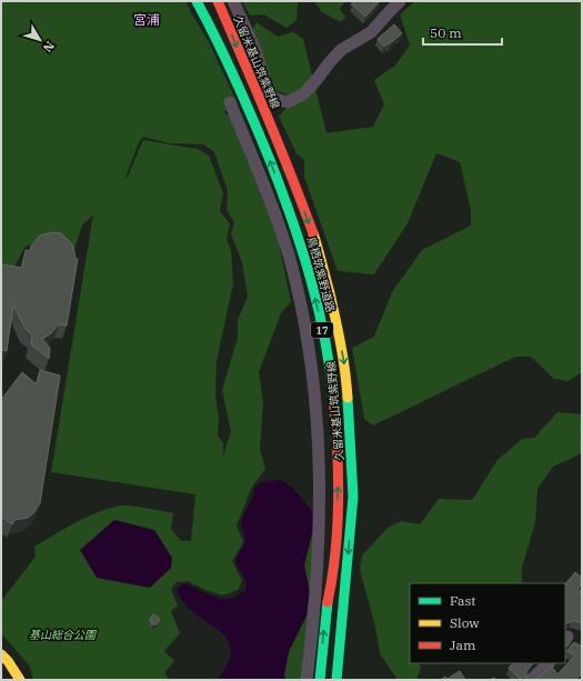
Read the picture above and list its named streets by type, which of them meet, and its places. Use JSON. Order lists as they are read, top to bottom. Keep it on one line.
{"streets":{"main road":["久留米基山筑紫野線","鳥栖筑紫野道路","17"]},"one_way":["久留米基山筑紫野線","鳥栖筑紫野道路"],"districts":["宮浦"],"parks":["基山総合公園"],"legend":["Fast","Slow","Jam"],"scale_bar":"50 m","north":"bottom right"}
